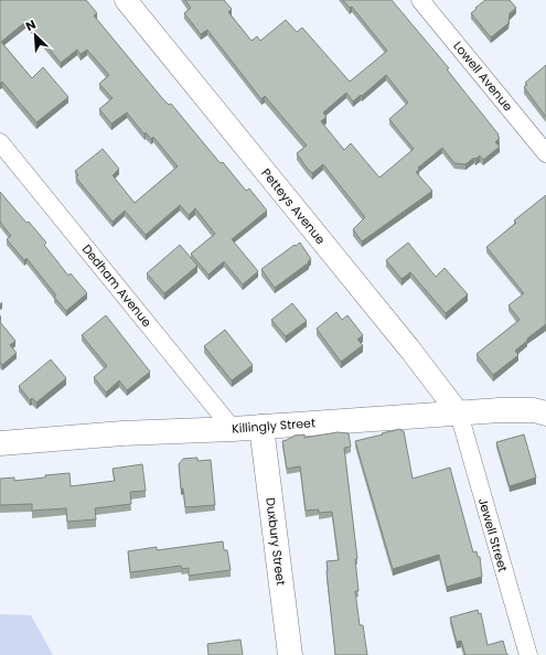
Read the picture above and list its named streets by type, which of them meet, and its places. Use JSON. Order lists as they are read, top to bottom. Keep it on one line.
{"streets":{"main road":["Killingly Street","Duxbury Street"],"street":["Lowell Avenue","Petteys Avenue","Dedham Avenue","Jewell Street"]},"crossings":[["Petteys Avenue","Killingly Street"],["Petteys Avenue","Jewell Street"],["Dedham Avenue","Killingly Street"],["Killingly Street","Jewell Street"],["Killingly Street","Duxbury Street"]],"north":"top left"}
